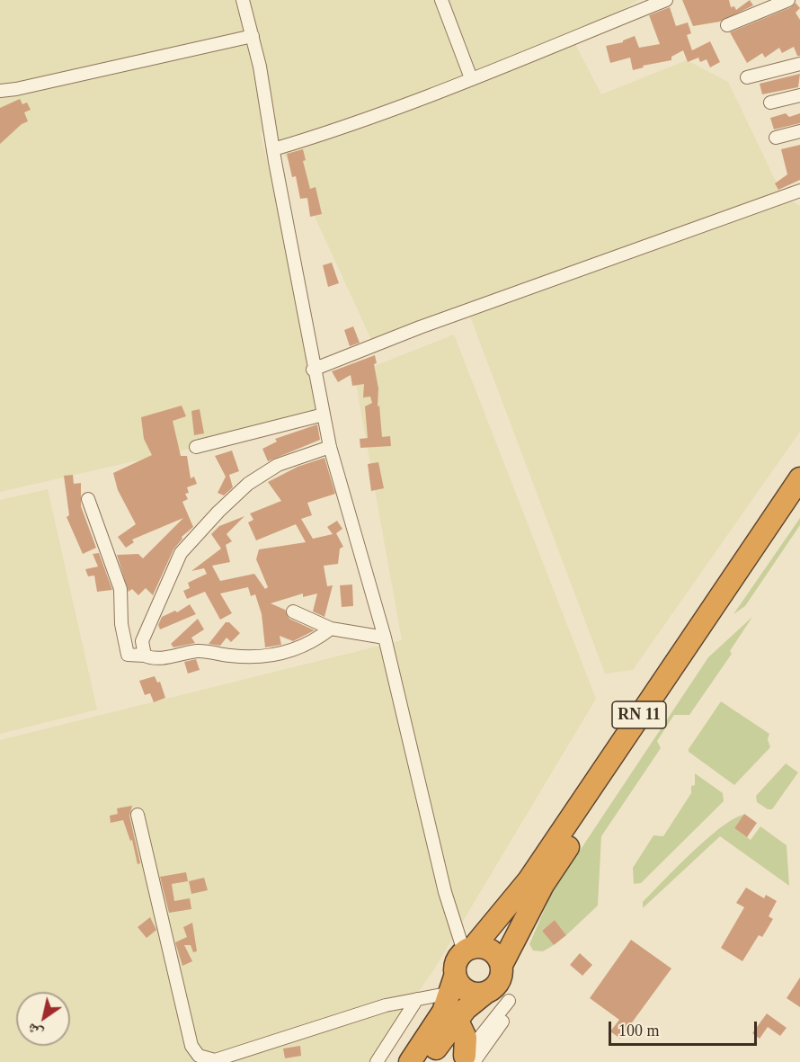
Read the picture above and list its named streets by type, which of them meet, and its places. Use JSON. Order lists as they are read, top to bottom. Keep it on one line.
{"streets":{"highway":["RN 11"]},"scale_bar":"100 m","north":"bottom left"}
